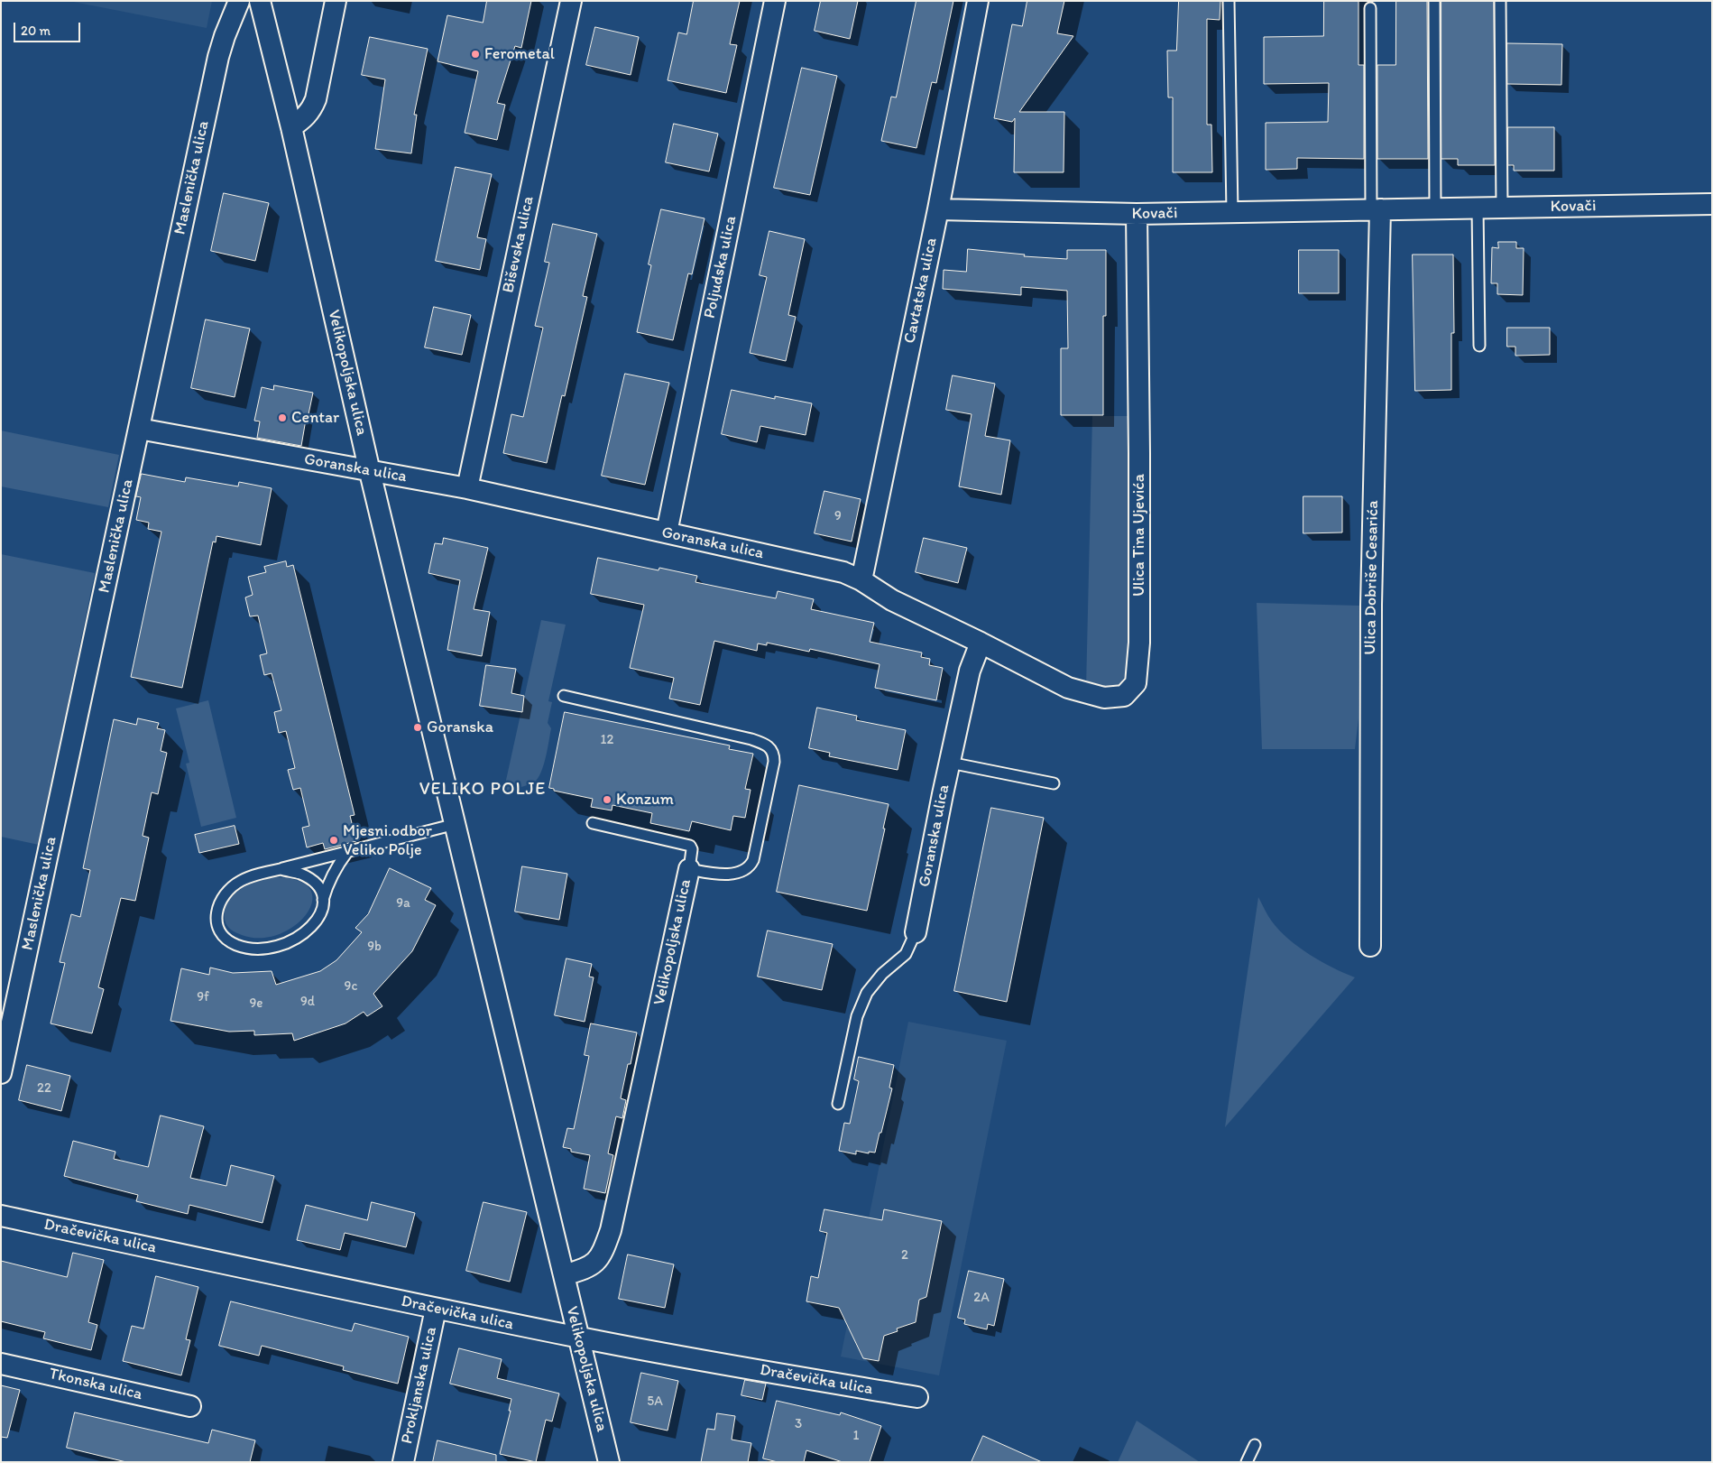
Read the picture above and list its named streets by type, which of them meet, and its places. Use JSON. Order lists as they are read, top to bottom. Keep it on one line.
{"streets":{"street":["Maslenička ulica","Kovači","Biševska ulica","Poljudska ulica","Cavtatska ulica","Velikopoljska ulica","Goranska ulica","Ulica Tina Ujevića","Ulica Dobriše Cesarića","Dračevička ulica","Tkonska ulica","Prokljanska ulica"]},"crossings":[["Maslenička ulica","Goranska ulica"],["Kovači","Cavtatska ulica"],["Kovači","Ulica Tina Ujevića"],["Kovači","Ulica Dobriše Cesarića"],["Biševska ulica","Goranska ulica"],["Poljudska ulica","Goranska ulica"],["Cavtatska ulica","Goranska ulica"],["Velikopoljska ulica","Goranska ulica"],["Velikopoljska ulica","Dračevička ulica"],["Goranska ulica","Ulica Tina Ujevića"],["Dračevička ulica","Prokljanska ulica"]],"districts":["VELIKO POLJE"],"places":["Ferometal","Centar","Goranska","Konzum","Mjesni odbor Veliko Polje"],"house_numbers":["9","12","9a","9b","9c","9f","9d","9e","22","2","2A","5A","3","1"],"scale_bar":"20 m"}
